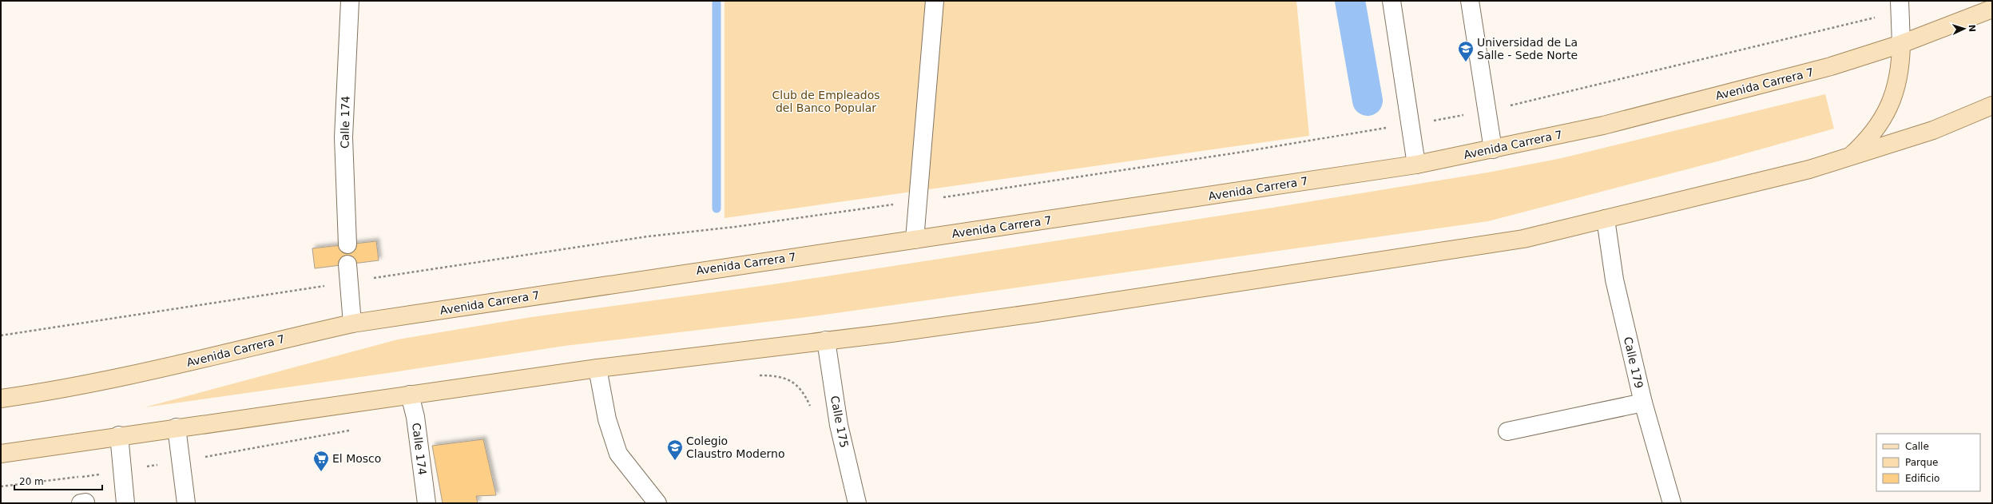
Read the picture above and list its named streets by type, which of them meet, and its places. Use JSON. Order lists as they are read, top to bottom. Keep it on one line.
{"streets":{"main road":["Avenida Carrera 7"],"street":["Calle 174","Calle 179","Calle 175"]},"parks":["Club de Empleados del Banco Popular"],"places":{"school or university":["Universidad de La Salle - Sede Norte","Colegio Claustro Moderno"],"supermarket":["El Mosco"]},"legend":["Calle","Parque","Edificio"],"scale_bar":"20 m","north":"right"}
